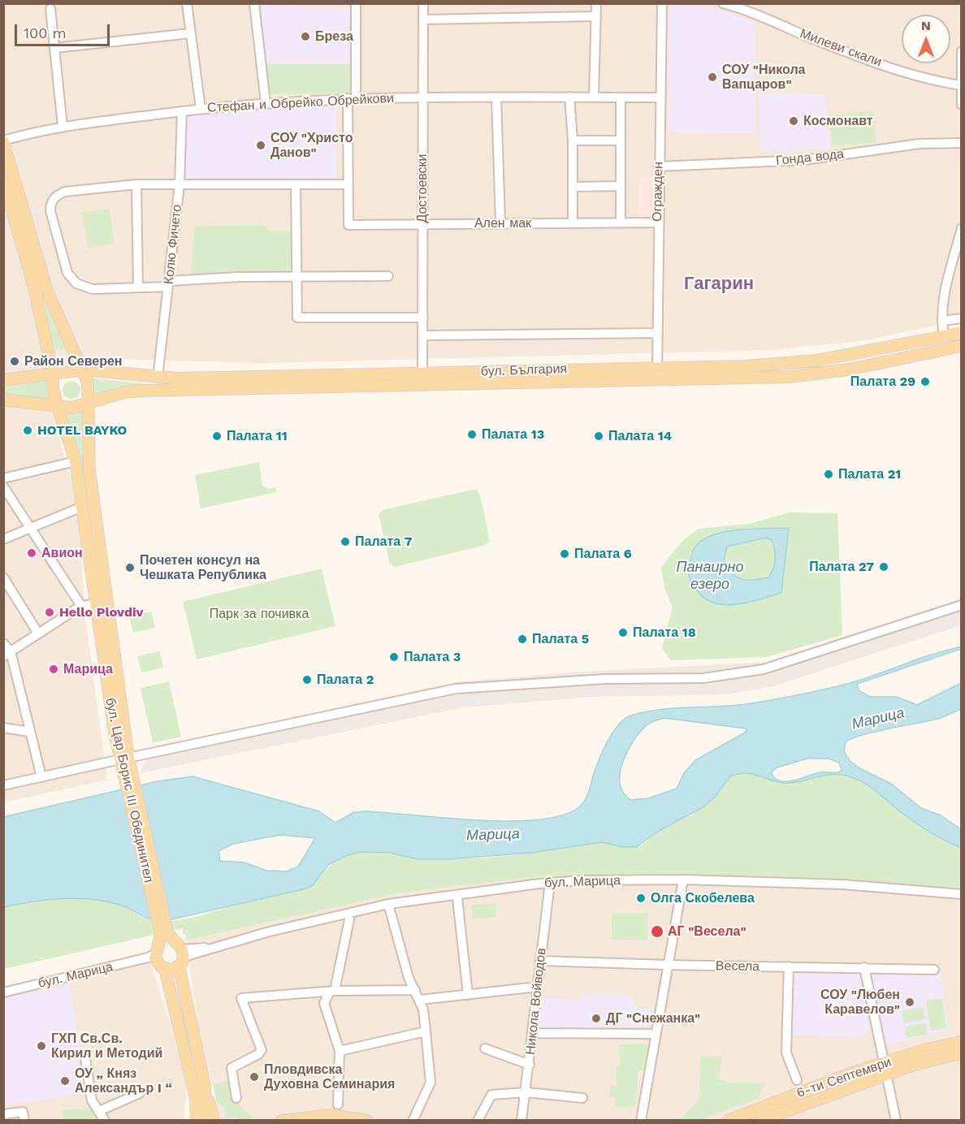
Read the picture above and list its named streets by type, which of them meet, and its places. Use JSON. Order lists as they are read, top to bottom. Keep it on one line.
{"streets":{"main road":["бул. България","бул. Цар Борис III Обединител","6-ти Септември"],"street":["Милеви скали","Стефан и Обрейко Обрейкови","Гонда вода","Достоевски","Огражден","Ален мак","Колю Фичето","бул. Марица","Весела","Никола Войводов"]},"crossings":[["Стефан и Обрейко Обрейкови","Достоевски"],["Стефан и Обрейко Обрейкови","Огражден"],["Стефан и Обрейко Обрейкови","Колю Фичето"],["Гонда вода","Огражден"],["Достоевски","Ален мак"],["Достоевски","бул. България"],["Огражден","Ален мак"],["Огражден","бул. България"],["Колю Фичето","бул. България"],["бул. България","бул. Цар Борис III Обединител"],["бул. Цар Борис III Обединител","бул. Марица"],["бул. Марица","Никола Войводов"],["Весела","Никола Войводов"]],"districts":["Гагарин"],"water":["Панаирно езеро","Марица"],"parks":["Парк за почивка"],"places":["Бреза","СОУ \"Никола Вапцаров\"","Космонавт","СОУ \"Христо Данов\"","Район Северен","Палата 29","HOTEL BAYKO","Палата 13","Палата 11","Палата 14","Палата 21","Палата 7","Авион","Палата 6","Палата 27","Почетен консул на Чешката Република","Hello Plovdiv","Палата 18","Палата 5","Палата 3","Марица","Палата 2","Олга Скобелева","АГ \"Весела\"","СОУ \"Любен Каравелов\"","ДГ \"Снежанка\"","ГХП Св.Св. Кирил и Методий","Пловдивска Духовна Семинария","ОУ „ Княз Александър I “"],"scale_bar":"100 m","north":"top"}
